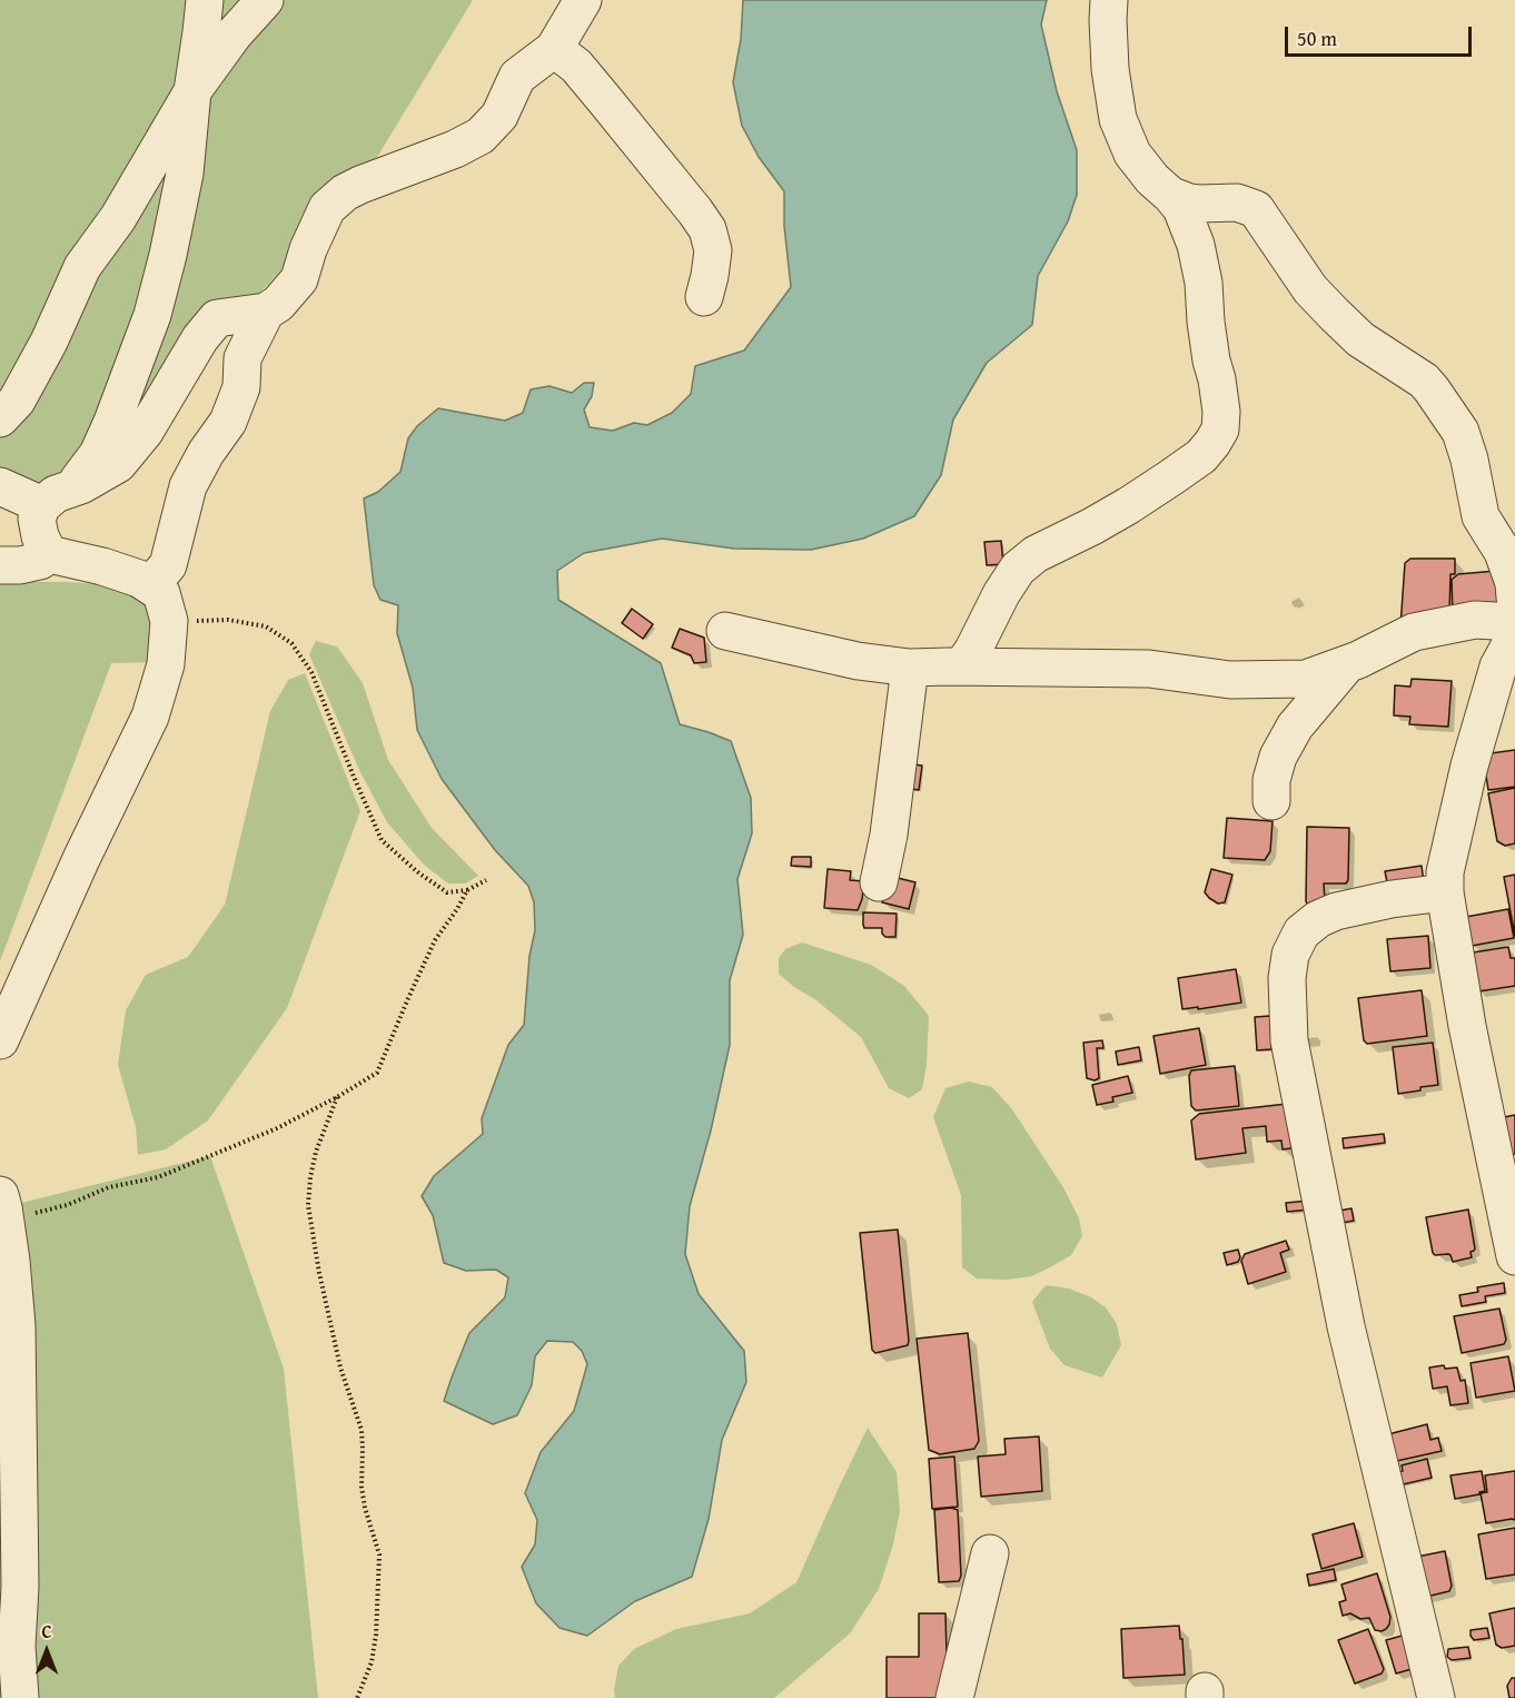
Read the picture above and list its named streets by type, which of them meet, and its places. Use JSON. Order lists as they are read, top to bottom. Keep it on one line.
{"scale_bar":"50 m","north":"top"}
